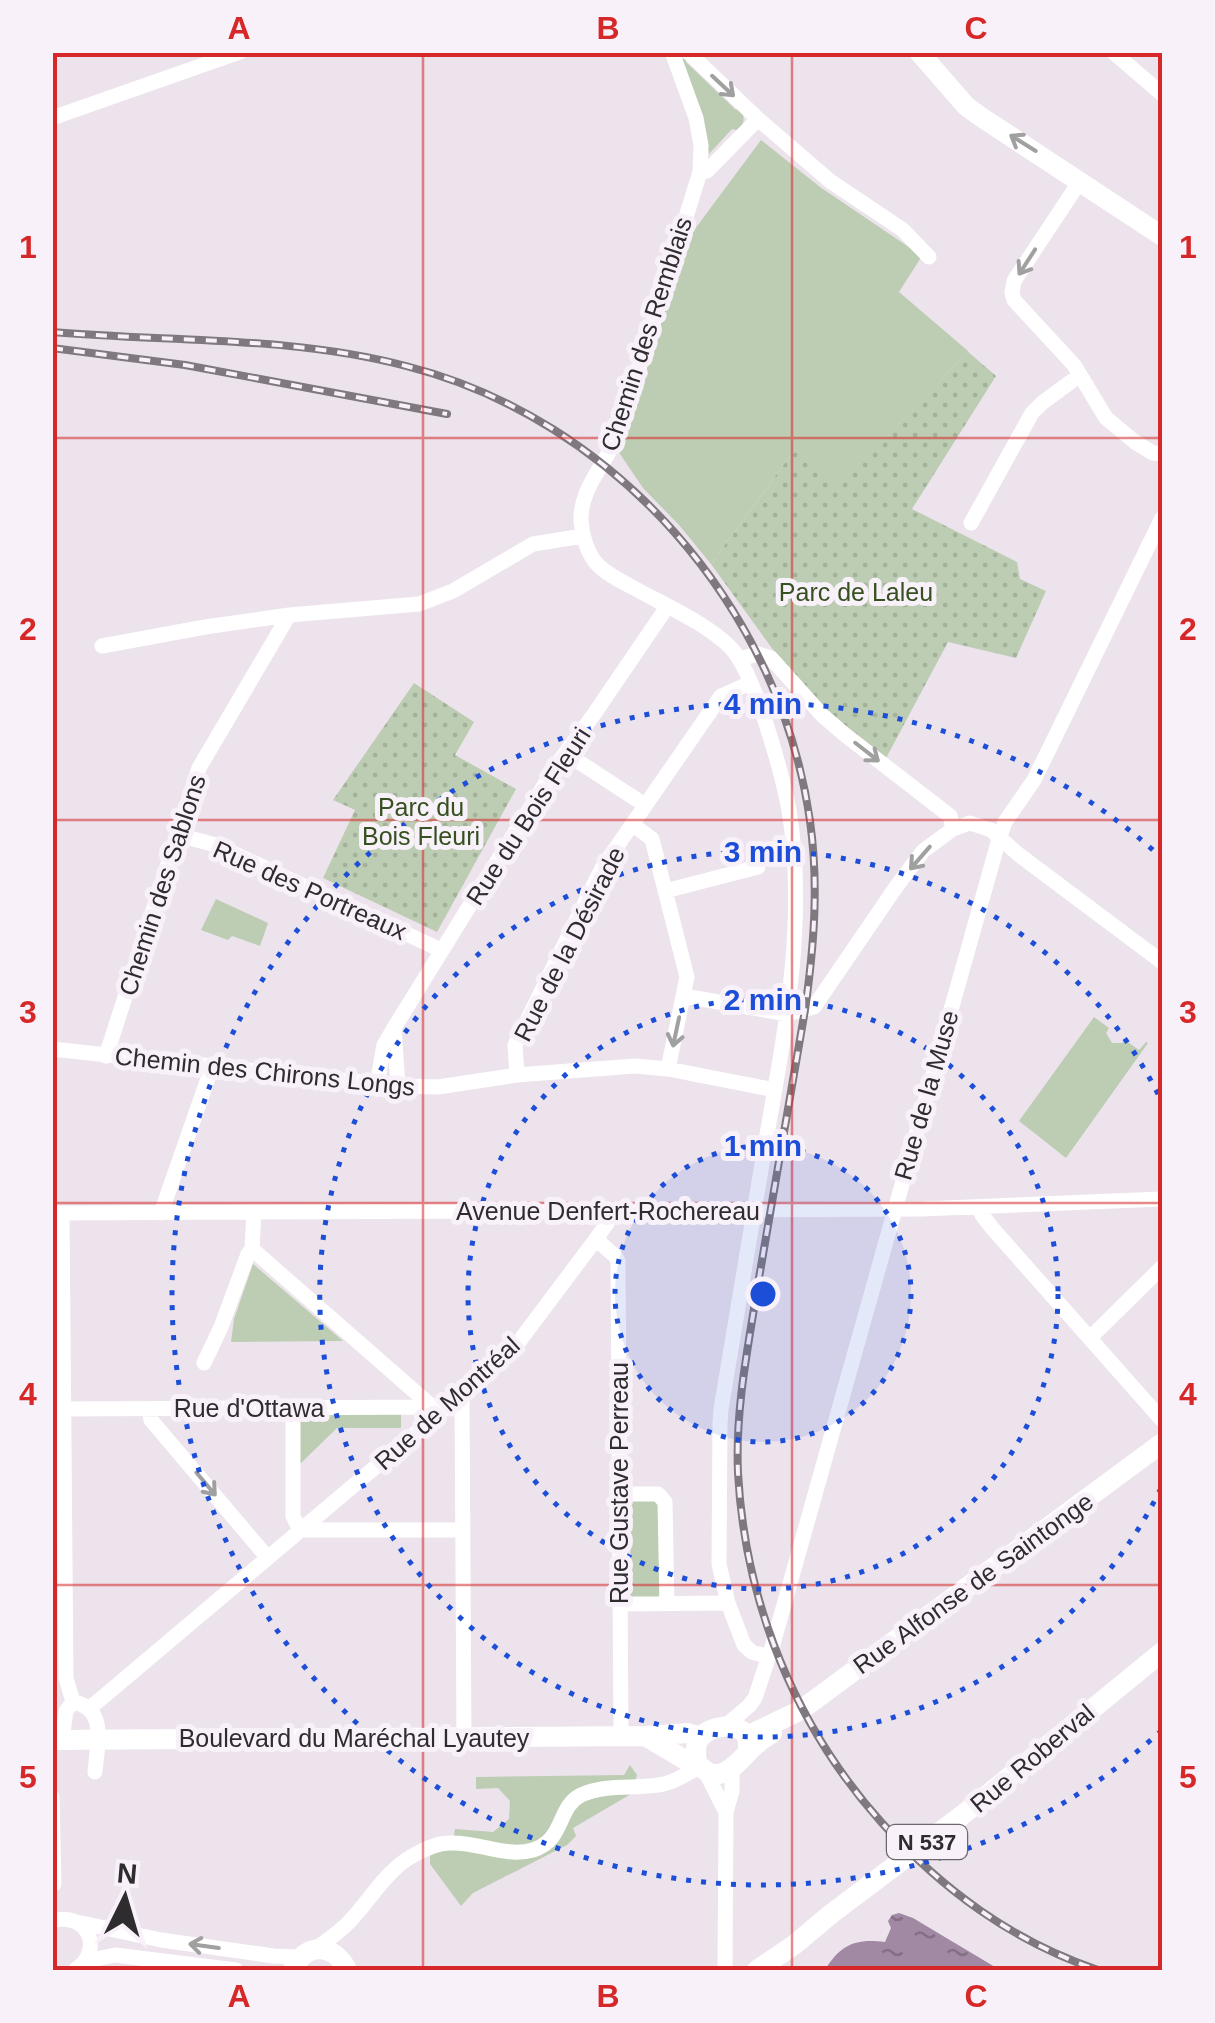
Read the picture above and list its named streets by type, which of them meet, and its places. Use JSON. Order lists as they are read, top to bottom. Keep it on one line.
{"streets":{"main road":["Rue Alfonse de Saintonge","Boulevard du Maréchal Lyautey","Rue Roberval","N 537"],"street":["Chemin des Remblais","Rue du Bois Fleuri","Chemin des Sablons","Rue des Portreaux","Rue de la Désirade","Chemin des Chirons Longs","Rue de la Muse","Avenue Denfert-Rochereau","Rue de Montréal","Rue d'Ottawa","Rue Gustave Perreau"]},"crossings":[["Rue du Bois Fleuri","Rue des Portreaux"],["Rue du Bois Fleuri","Chemin des Chirons Longs"],["Chemin des Sablons","Rue des Portreaux"],["Chemin des Sablons","Chemin des Chirons Longs"],["Rue de la Désirade","Chemin des Chirons Longs"],["Rue de la Muse","Avenue Denfert-Rochereau"],["Rue de la Muse","Rue Alfonse de Saintonge"],["Rue de la Muse","Boulevard du Maréchal Lyautey"],["Avenue Denfert-Rochereau","Rue de Montréal"],["Rue de Montréal","Rue d'Ottawa"],["Rue de Montréal","Rue Gustave Perreau"],["Rue Gustave Perreau","Boulevard du Maréchal Lyautey"],["Rue Alfonse de Saintonge","Boulevard du Maréchal Lyautey"]],"parks":["Parc de Laleu","Parc du Bois Fleuri"],"north":"top","grid":{"columns":["A","B","C"],"rows":["1","2","3","4","5"]},"rings":["4 min","3 min","2 min","1 min"]}
